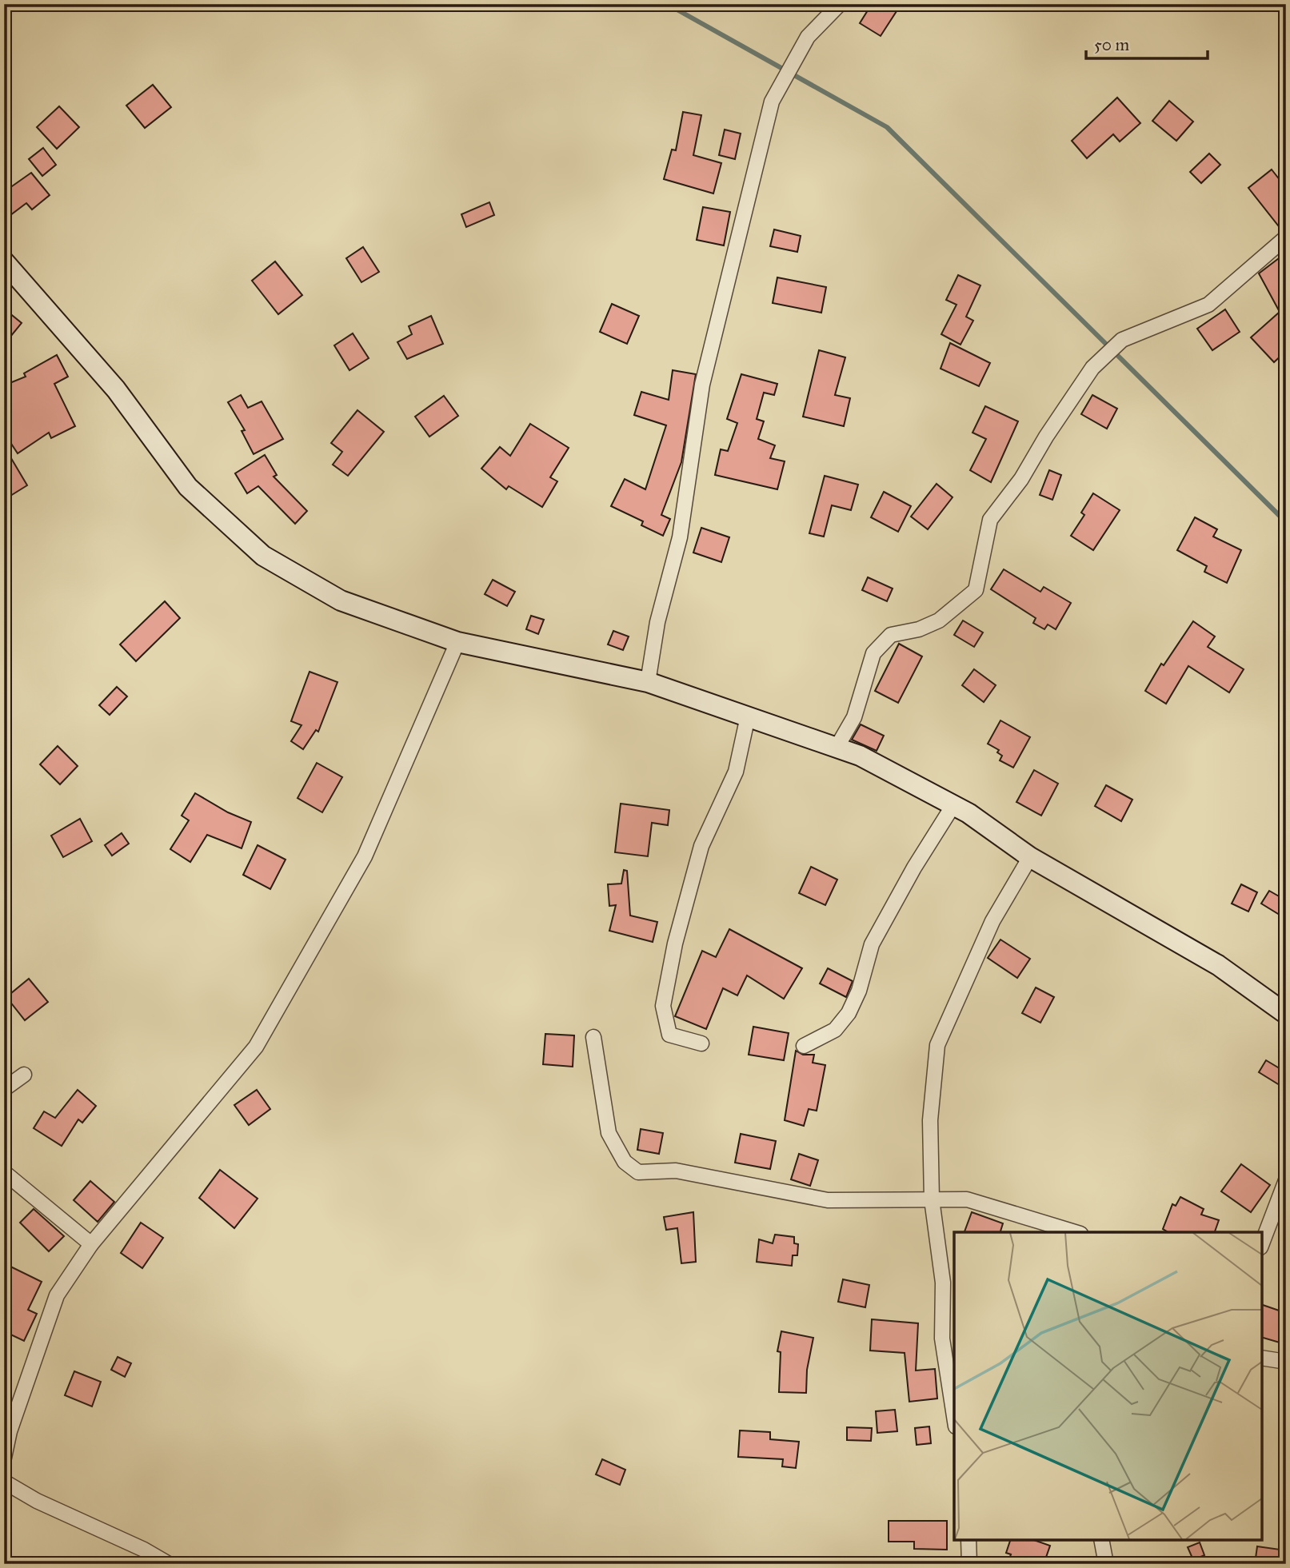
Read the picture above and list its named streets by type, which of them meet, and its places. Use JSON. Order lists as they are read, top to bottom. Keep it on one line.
{"scale_bar":"50 m"}
